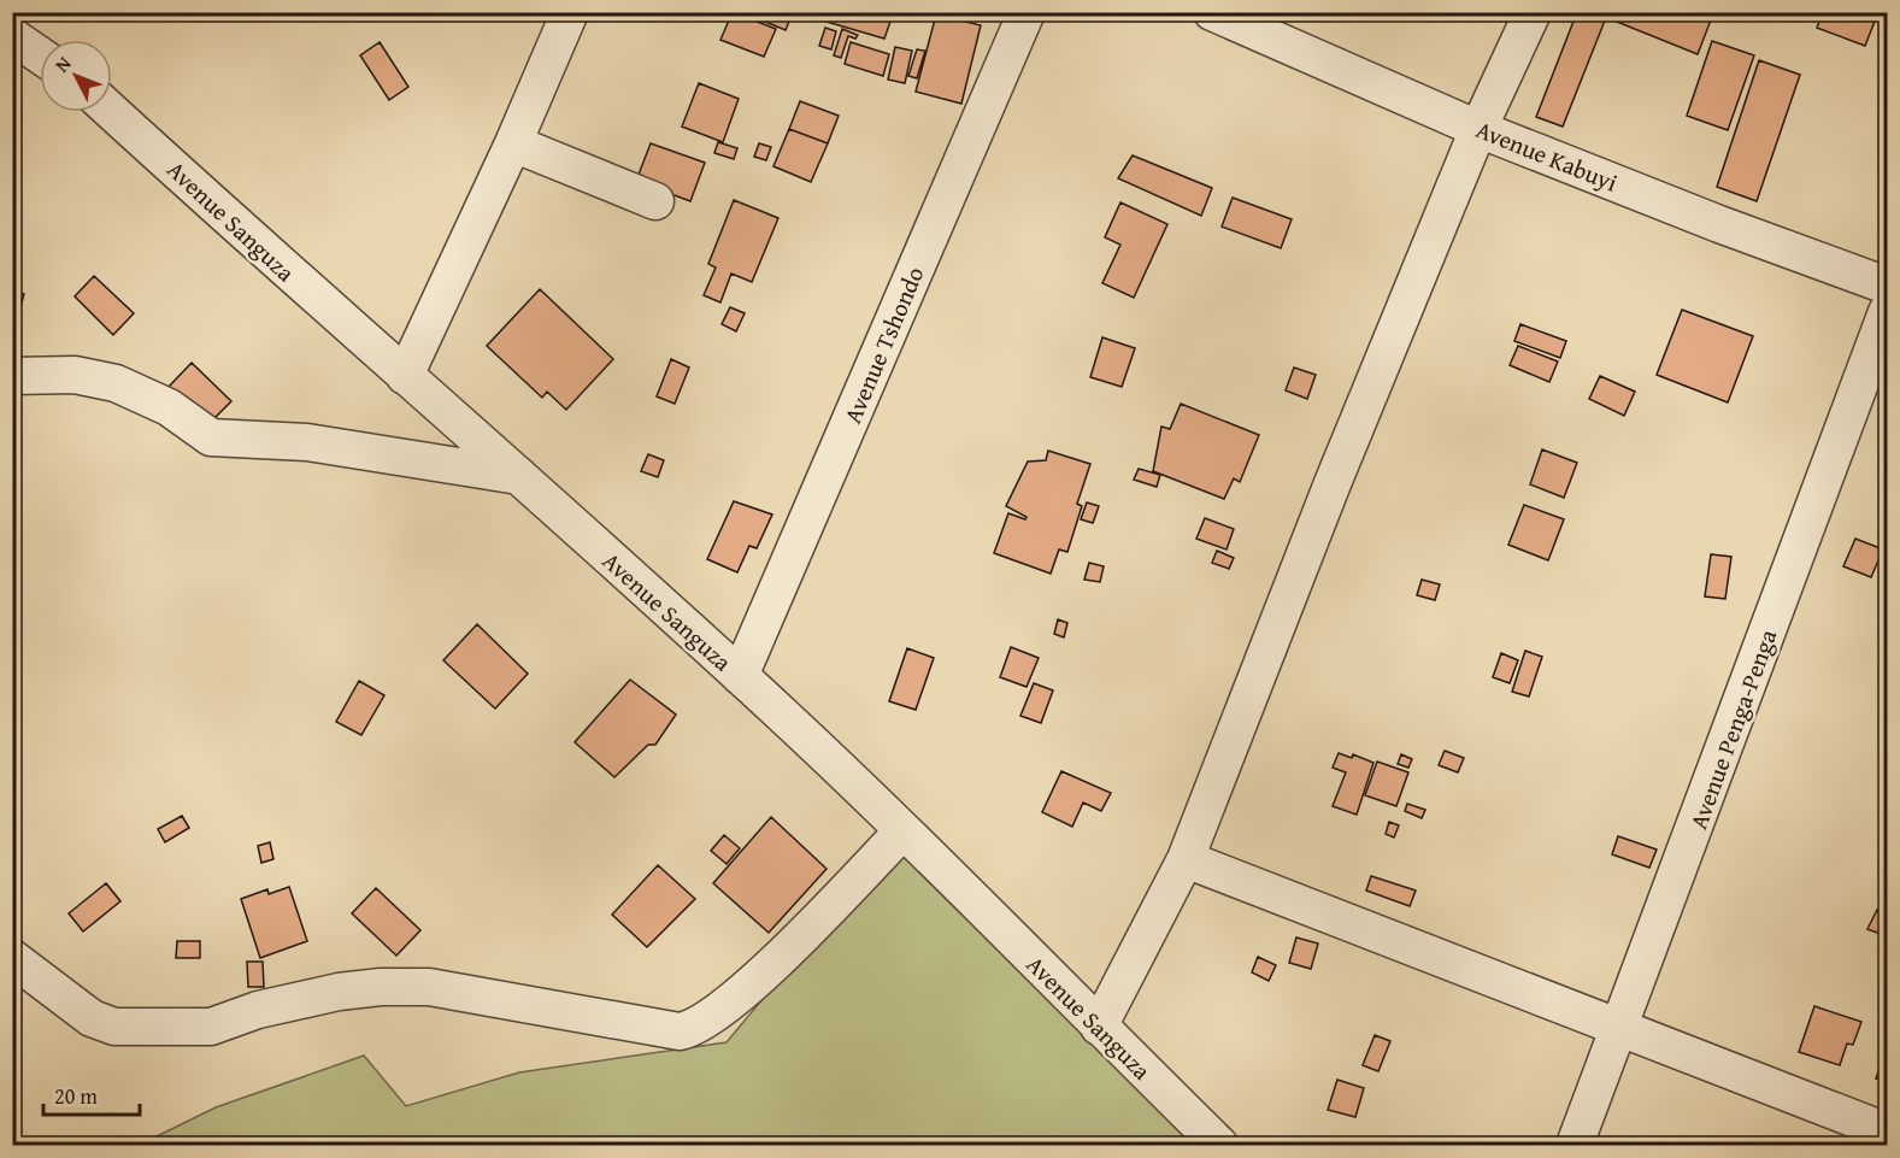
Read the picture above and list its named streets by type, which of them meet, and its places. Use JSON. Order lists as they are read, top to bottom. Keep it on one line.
{"streets":{"street":["Avenue Kabuyi","Avenue Sanguza","Avenue Tshondo","Avenue Penga-Penga"]},"crossings":[["Avenue Sanguza","Avenue Tshondo"]],"scale_bar":"20 m","north":"top left"}
